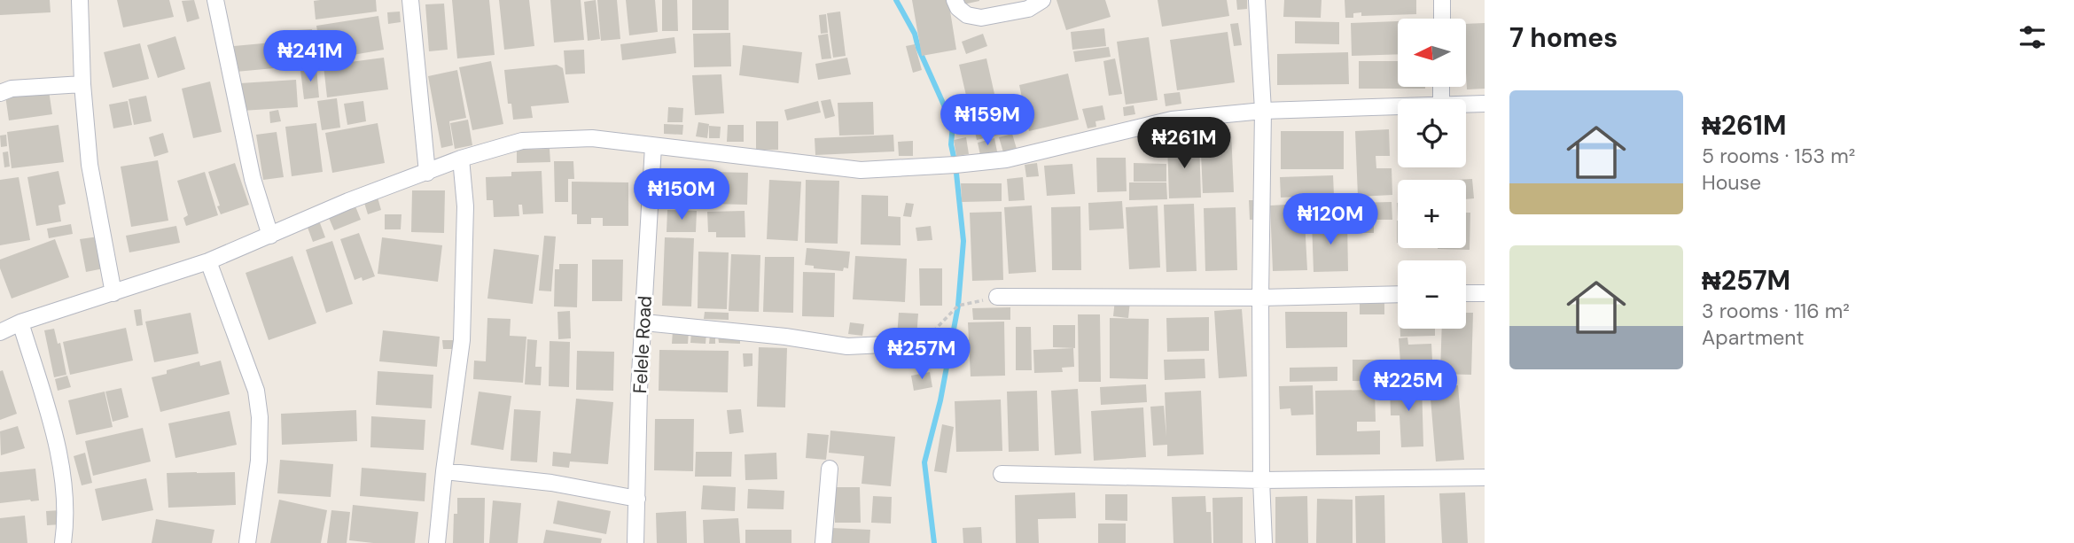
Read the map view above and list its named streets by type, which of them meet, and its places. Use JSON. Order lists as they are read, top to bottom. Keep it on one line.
{"streets":{"street":["Felele Road"]},"north":"left","page":{"heading":"7 homes","map_buttons":["+","−"],"price":["₦241M","₦159M","₦261M","₦150M","₦120M","₦257M","₦225M"],"list":[{"name":"₦261M","note":"5 rooms · 153 m² · House"},{"name":"₦257M","note":"3 rooms · 116 m² · Apartment"}]}}
